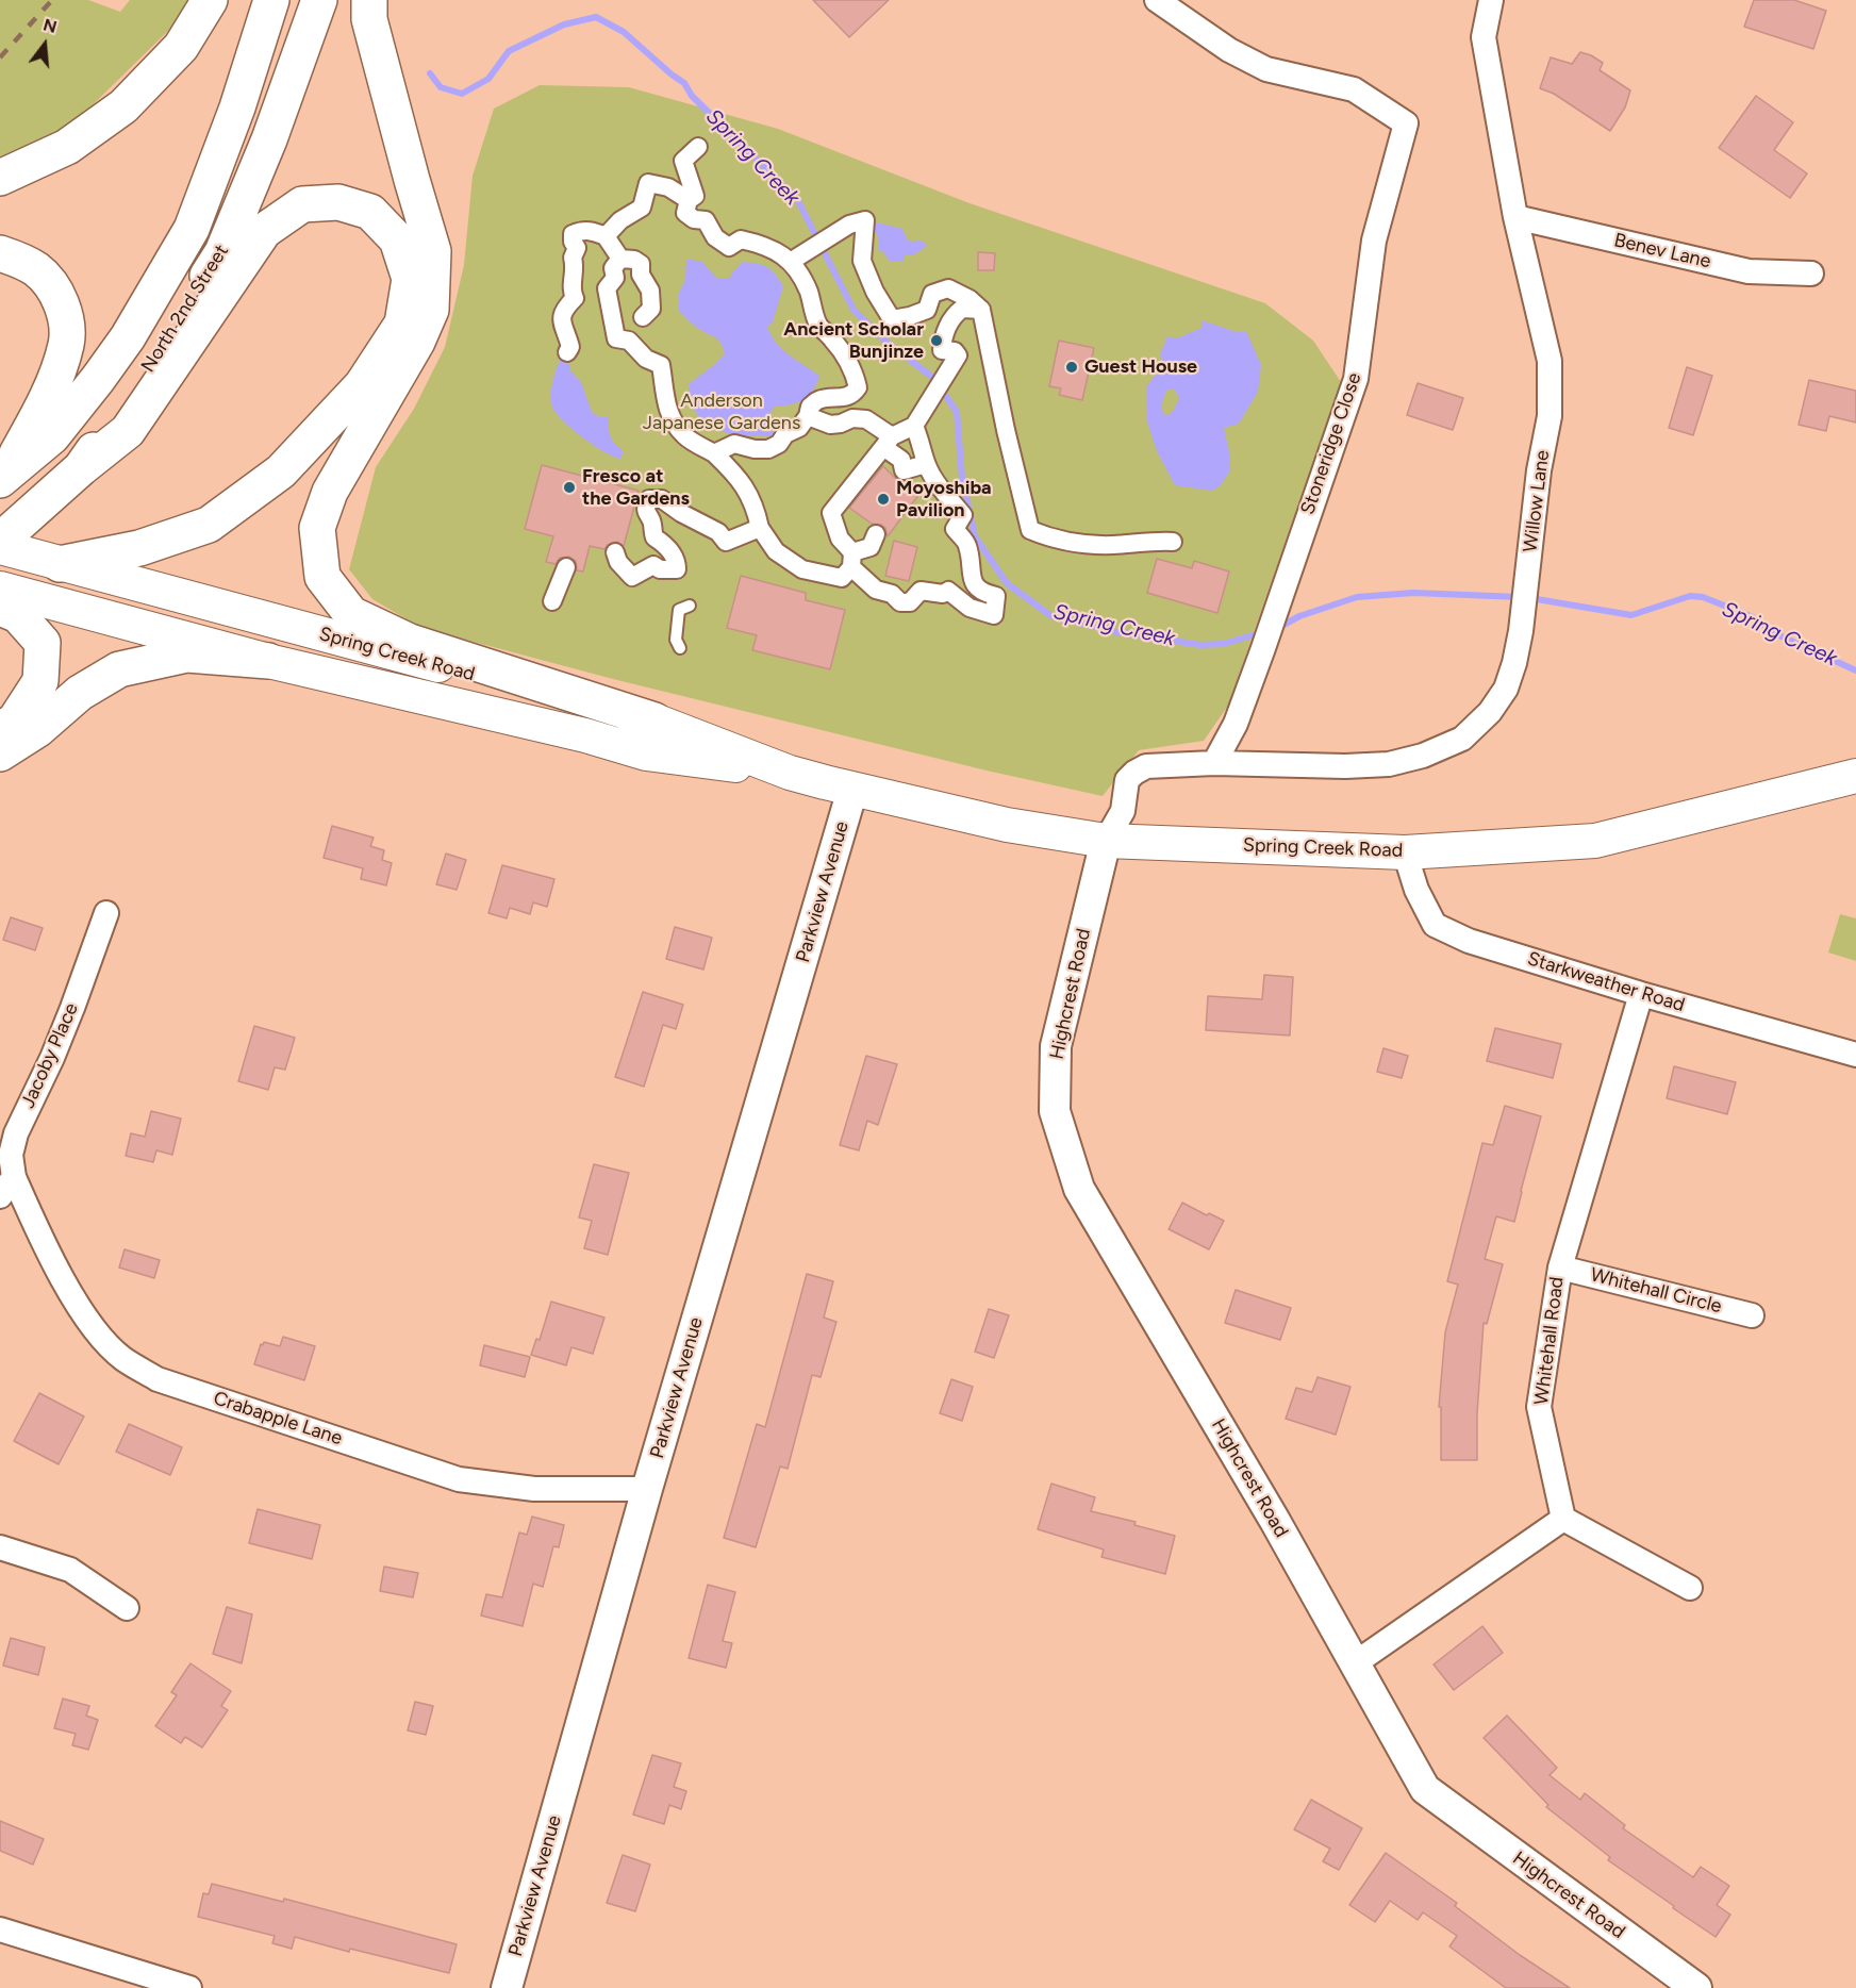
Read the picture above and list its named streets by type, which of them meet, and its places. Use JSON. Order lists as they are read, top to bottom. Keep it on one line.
{"streets":{"main road":["North 2nd Street","Spring Creek Road"],"street":["Benev Lane","Stoneridge Close","Willow Lane","Parkview Avenue","Starkweather Road","Highcrest Road","Jacoby Place","Whitehall Circle","Whitehall Road","Crabapple Lane"]},"crossings":[["Benev Lane","Willow Lane"],["Stoneridge Close","Willow Lane"],["Spring Creek Road","Parkview Avenue"],["Spring Creek Road","Starkweather Road"],["Spring Creek Road","Highcrest Road"],["Parkview Avenue","Crabapple Lane"],["Starkweather Road","Whitehall Road"],["Jacoby Place","Crabapple Lane"],["Whitehall Circle","Whitehall Road"]],"water":["Spring Creek"],"parks":["Anderson Japanese Gardens"],"places":["Ancient Scholar Bunjinze","Guest House","Fresco at the Gardens","Moyoshiba Pavilion"],"north":"top"}
